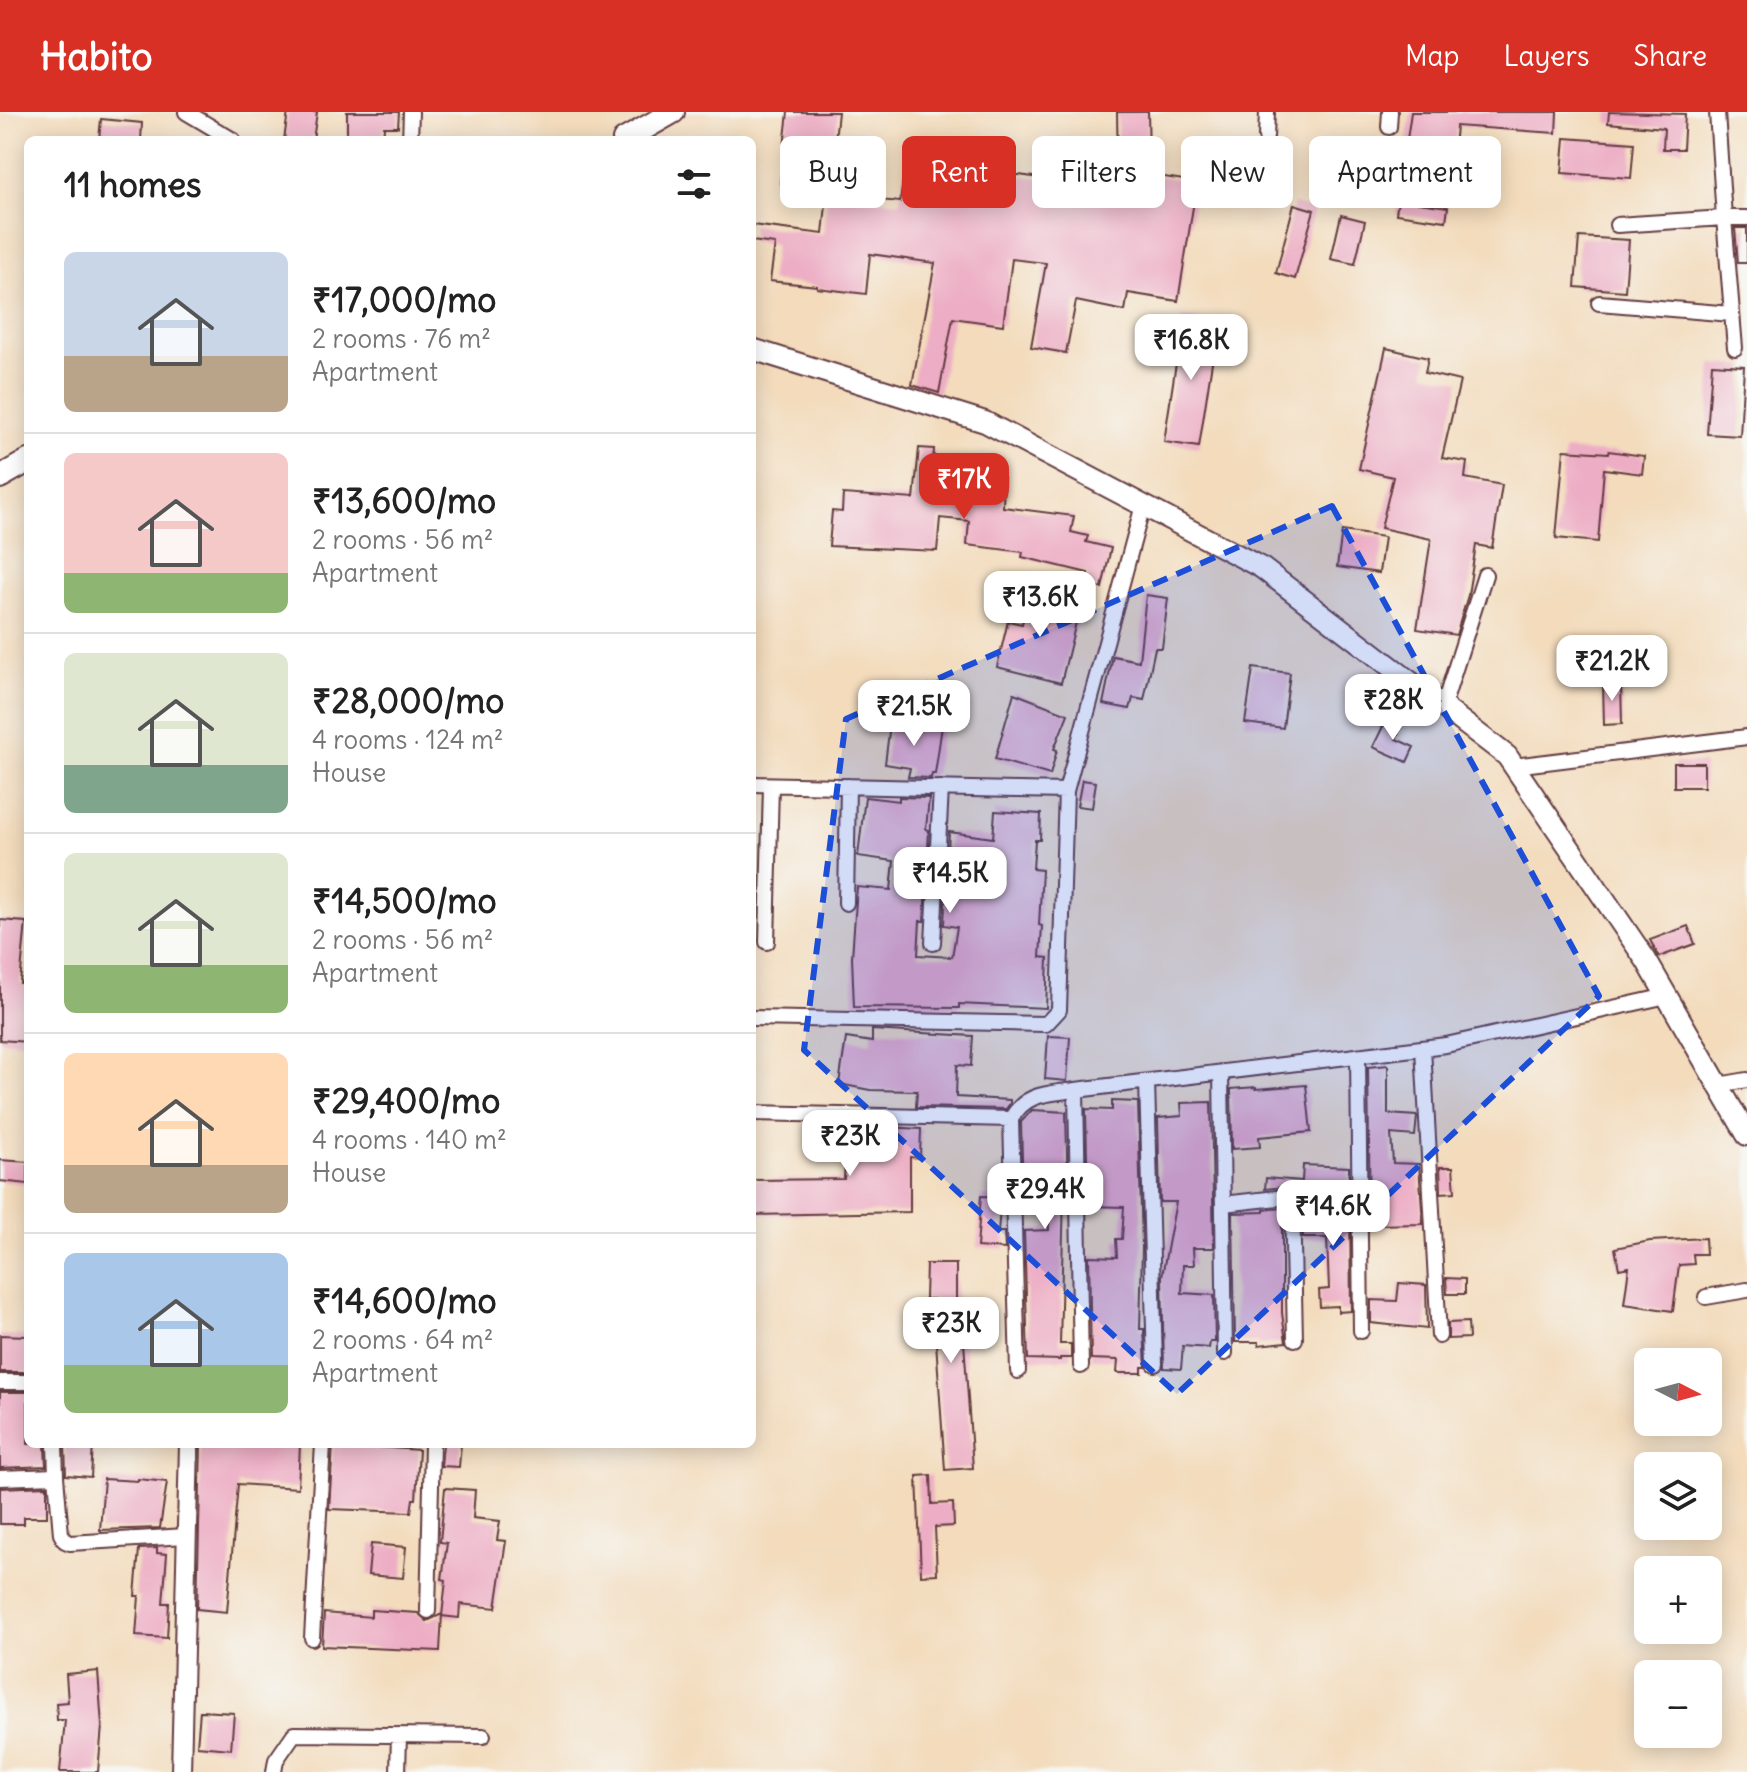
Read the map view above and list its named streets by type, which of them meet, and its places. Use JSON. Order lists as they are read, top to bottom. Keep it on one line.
{"north":"right","page":{"header":"Habito","nav":["Map","Layers","Share"],"chip":["Buy","Rent","Filters","New","Apartment"],"heading":"11 homes","list":[{"name":"₹17,000/mo","note":"2 rooms · 76 m² · Apartment"},{"name":"₹13,600/mo","note":"2 rooms · 56 m² · Apartment"},{"name":"₹28,000/mo","note":"4 rooms · 124 m² · House"},{"name":"₹14,500/mo","note":"2 rooms · 56 m² · Apartment"},{"name":"₹29,400/mo","note":"4 rooms · 140 m² · House"},{"name":"₹14,600/mo","note":"2 rooms · 64 m² · Apartment"}],"price":["₹16.8K","₹17K","₹13.6K","₹21.2K","₹28K","₹21.5K","₹14.5K","₹23K","₹29.4K","₹14.6K","₹23K"],"map_buttons":["+","−"]}}
